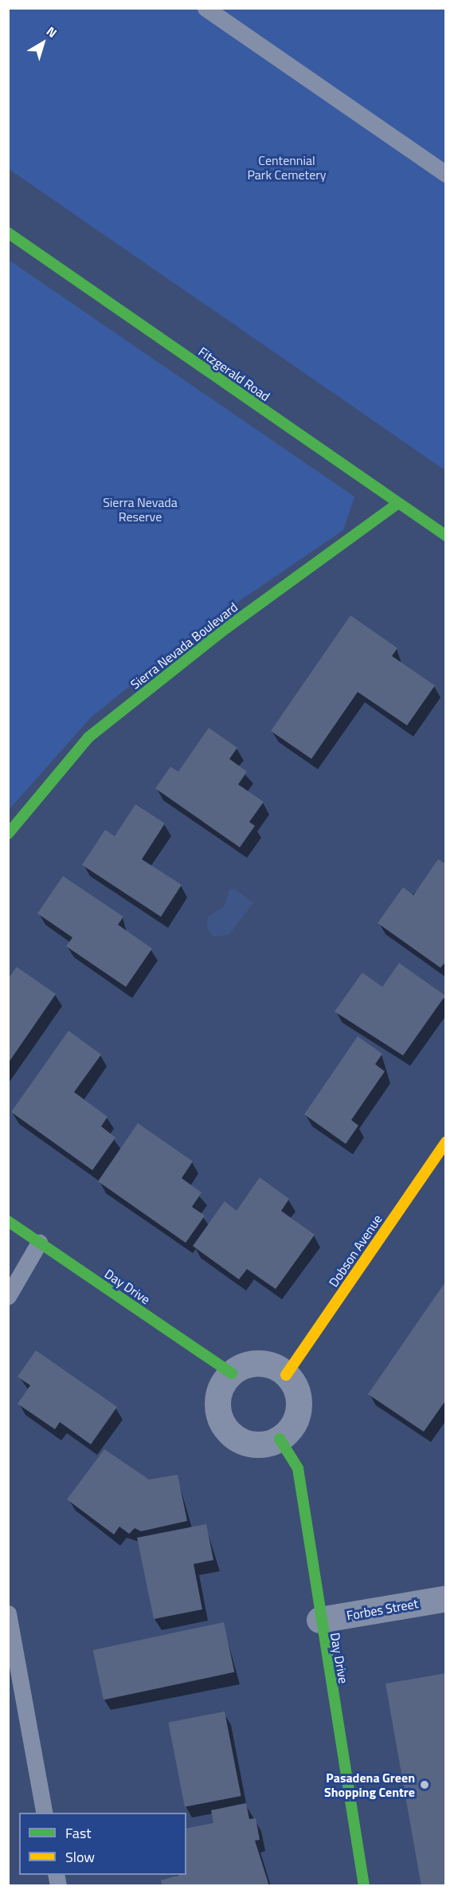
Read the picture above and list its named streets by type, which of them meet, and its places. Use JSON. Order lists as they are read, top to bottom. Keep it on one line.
{"streets":{"street":["Fitzgerald Road","Sierra Nevada Boulevard","Dobson Avenue","Day Drive","Forbes Street"]},"crossings":[["Fitzgerald Road","Sierra Nevada Boulevard"],["Dobson Avenue","Day Drive"],["Day Drive","Forbes Street"]],"parks":["Centennial Park Cemetery","Sierra Nevada Reserve"],"places":["Pasadena Green Shopping Centre"],"legend":["Fast","Slow"],"north":"top right"}
